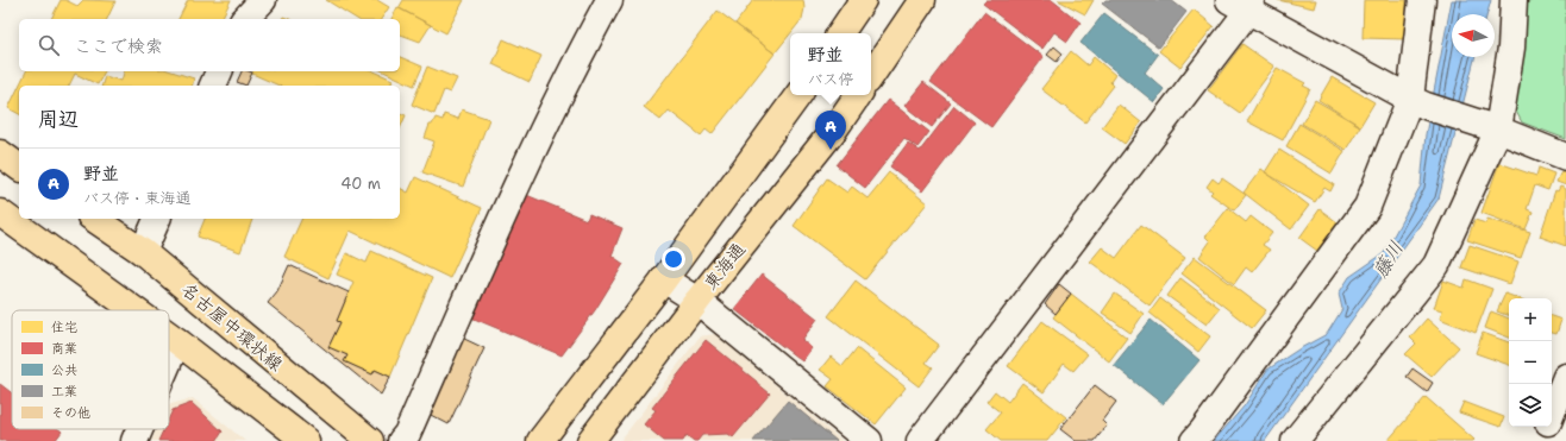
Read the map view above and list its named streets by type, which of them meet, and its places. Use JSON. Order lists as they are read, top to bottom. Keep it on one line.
{"streets":{"main road":["東海通","名古屋中環状線"]},"water":["藤川"],"legend":["住宅","商業","公共","工業","その他"],"north":"left","page":{"search":"ここで検索","popup":["野並","バス停"],"heading":"周辺","pins":"A","list":[{"mark":"A","name":"野並","note":"バス停 · 東海通","value":"40 m"}],"map_buttons":["+","−"]}}
